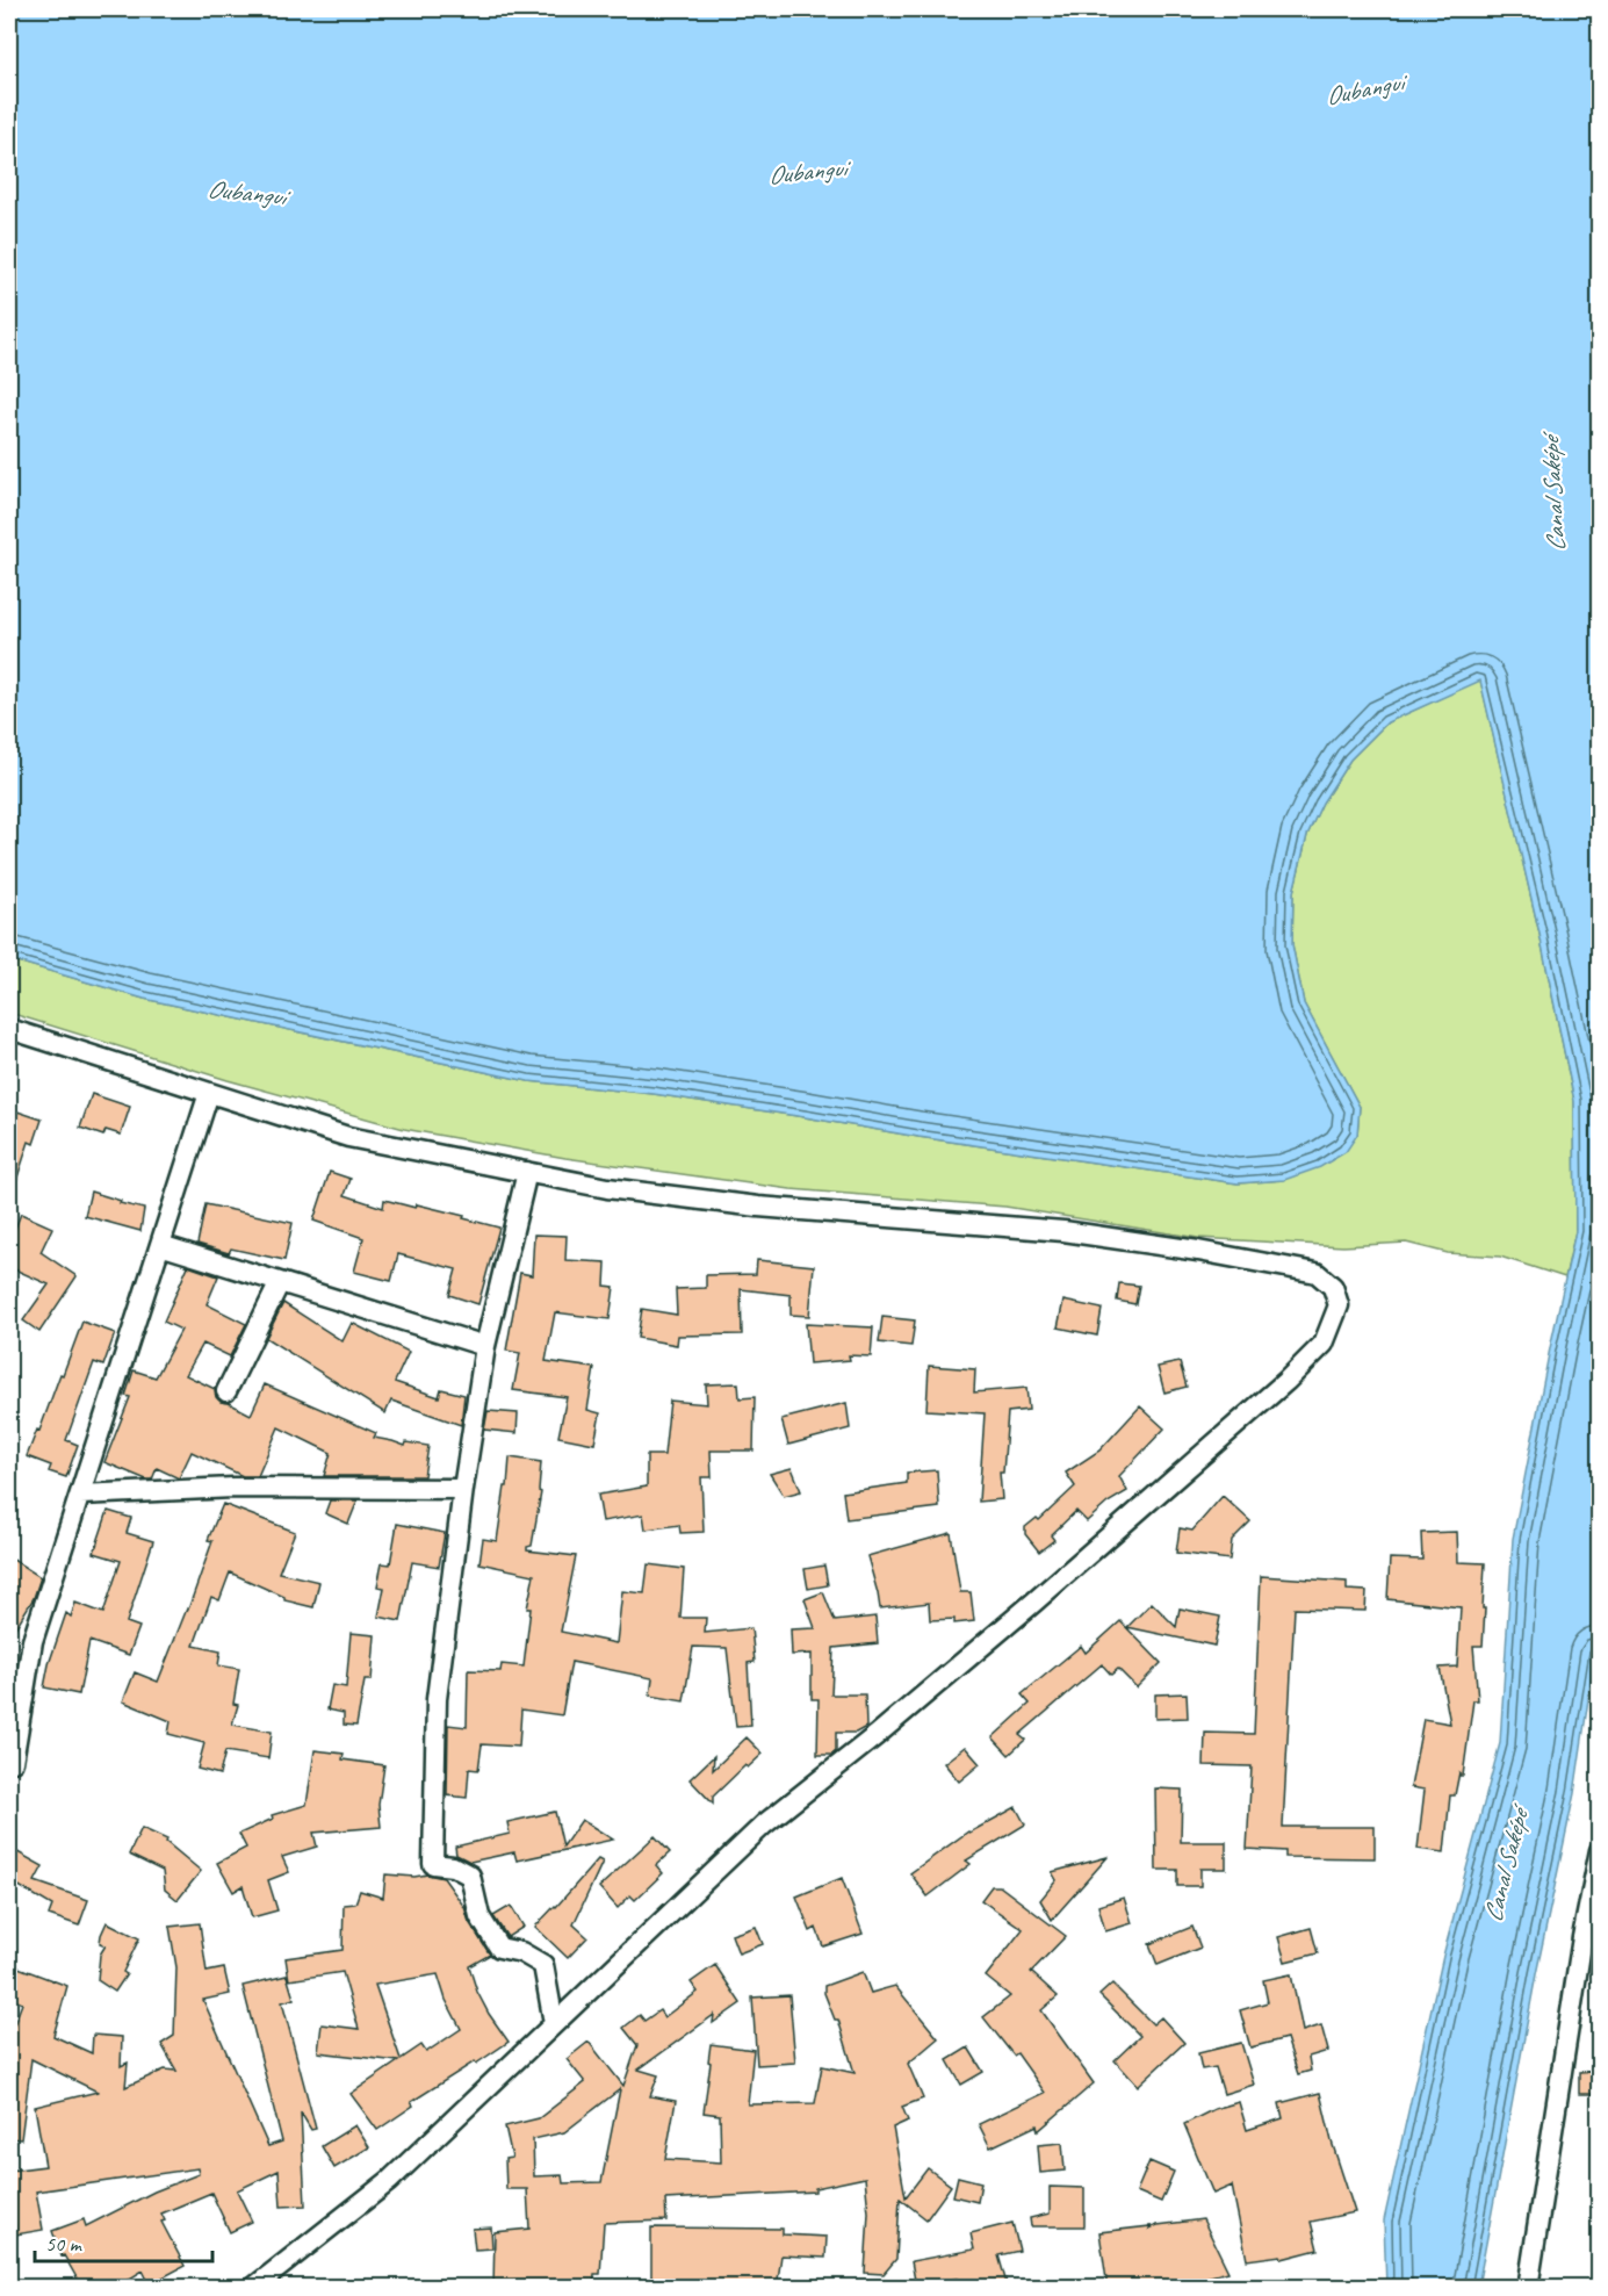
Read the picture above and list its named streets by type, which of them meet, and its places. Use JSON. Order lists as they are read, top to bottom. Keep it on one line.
{"water":["Oubangui","Canal Saképé"],"scale_bar":"50 m"}
